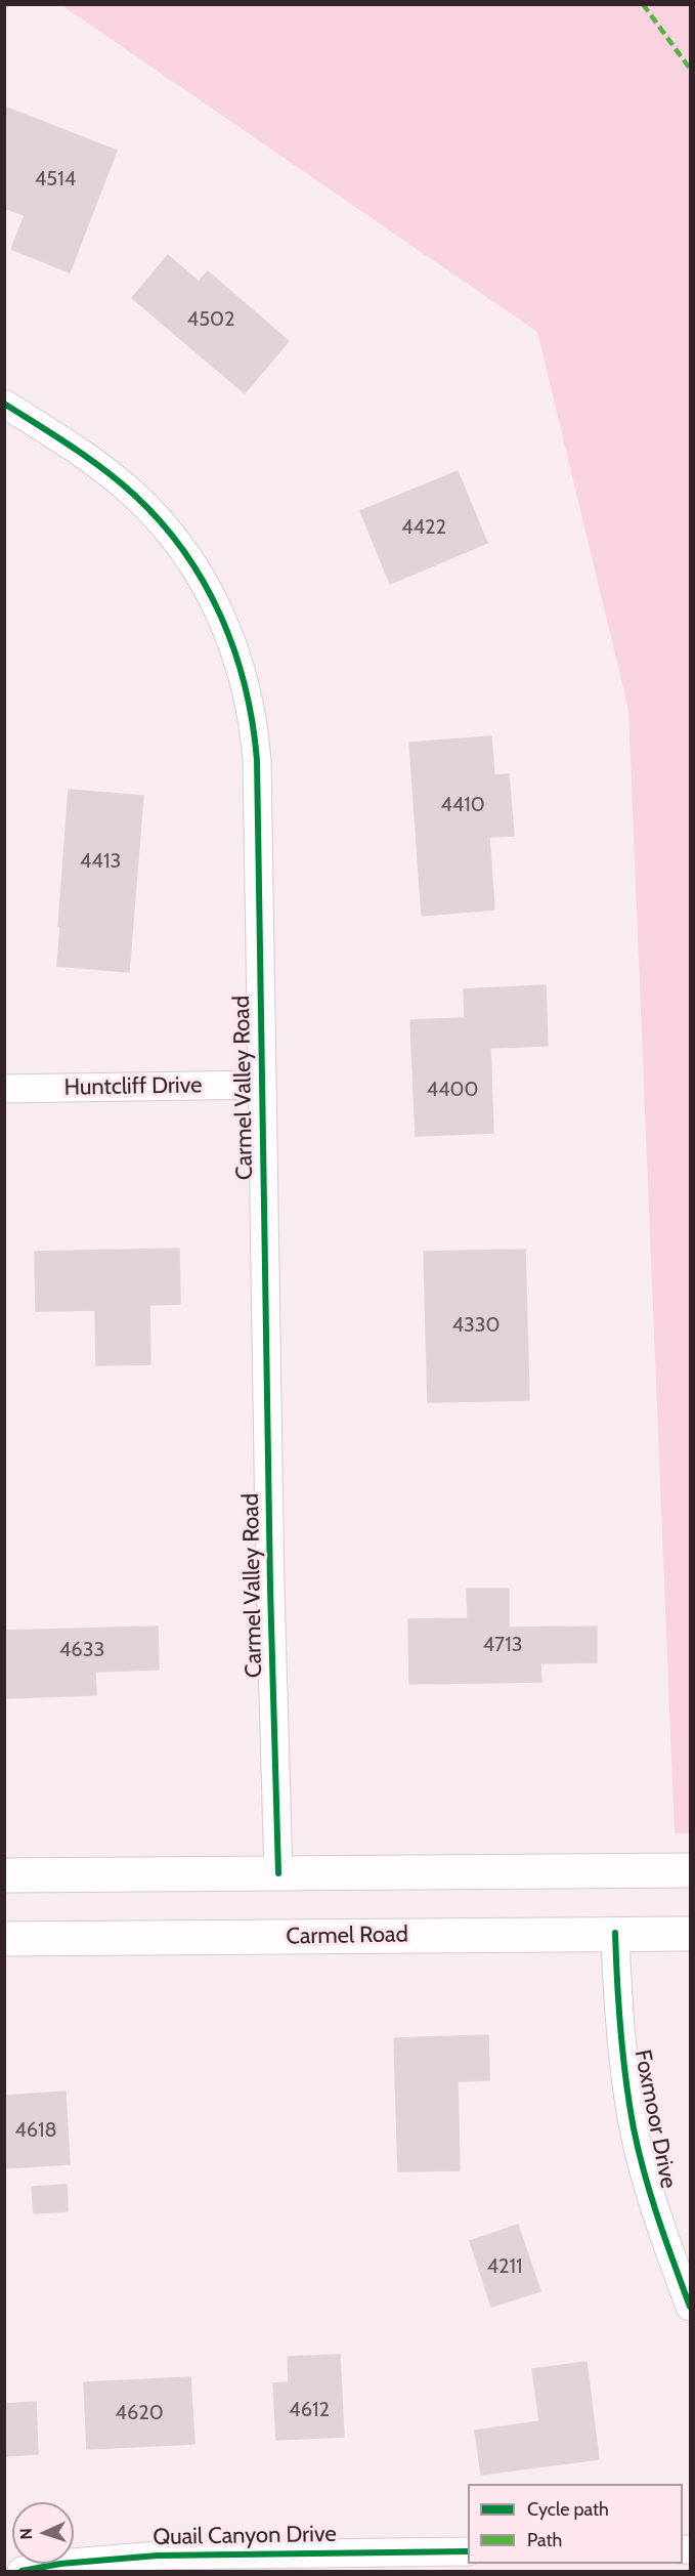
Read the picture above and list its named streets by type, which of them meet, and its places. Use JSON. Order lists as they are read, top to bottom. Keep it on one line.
{"streets":{"main road":["Carmel Road"],"street":["Huntcliff Drive","Carmel Valley Road","Foxmoor Drive","Quail Canyon Drive"]},"crossings":[["Huntcliff Drive","Carmel Valley Road"],["Carmel Road","Foxmoor Drive"]],"house_numbers":["4514","4502","4422","4410","4413","4400","4330","4713","4633","4618","4211","4612","4620"],"legend":["Cycle path","Path"],"north":"left"}
